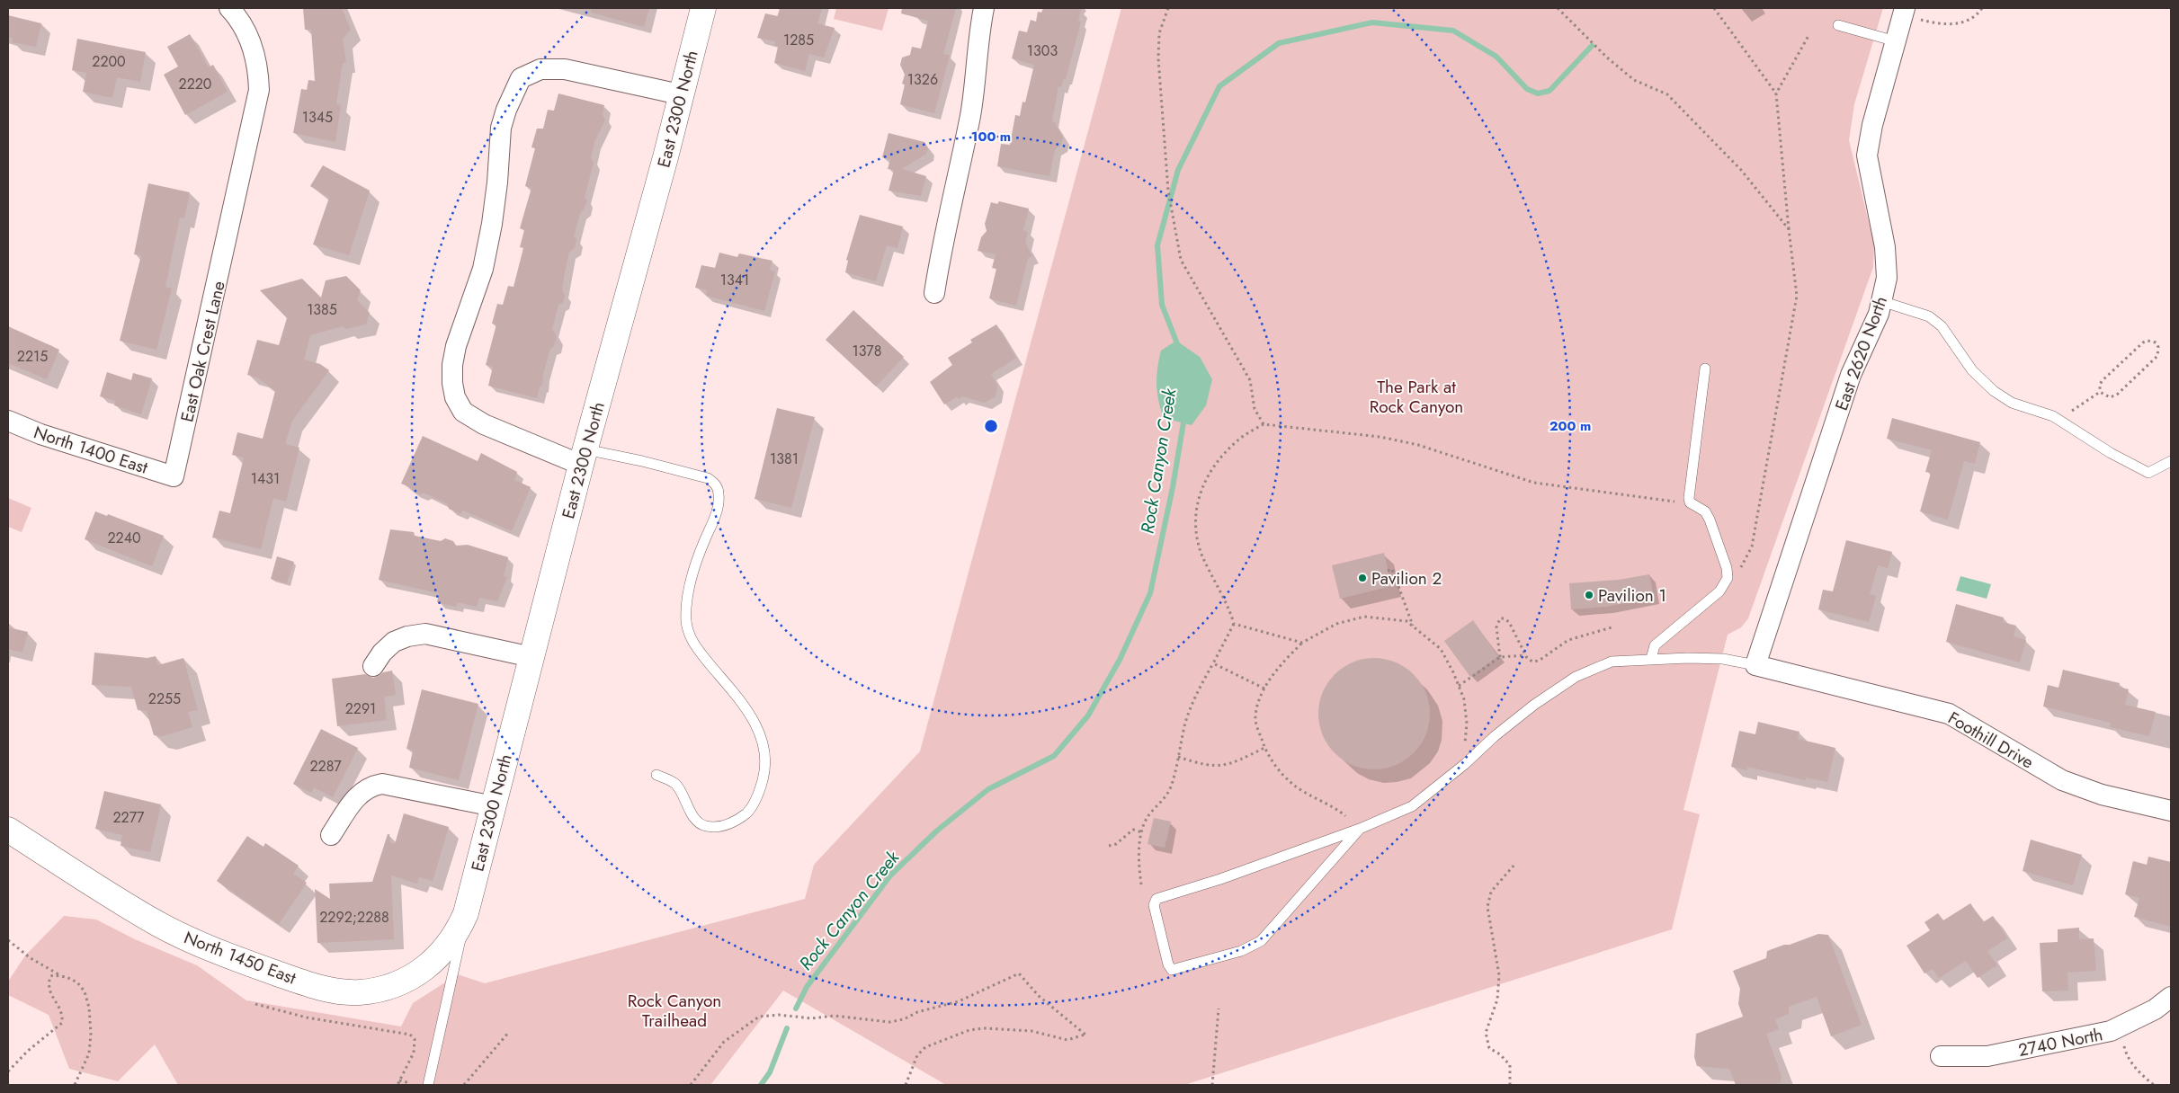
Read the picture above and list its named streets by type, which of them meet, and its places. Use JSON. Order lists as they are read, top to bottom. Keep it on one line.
{"streets":{"street":["East 2300 North","East Oak Crest Lane","East 2620 North","North 1400 East","Foothill Drive","North 1450 East","2740 North"]},"crossings":[["East 2300 North","North 1450 East"],["East Oak Crest Lane","North 1400 East"],["East 2620 North","Foothill Drive"]],"water":["Rock Canyon Creek"],"parks":["The Park at Rock Canyon","Rock Canyon Trailhead"],"places":["Pavilion 2","Pavilion 1"],"house_numbers":["1285","1303","2200","1326","2220","1345","1341","1385","1378","2215","1381","1431","2240","2255","2291","2287","2277","2292;2288"],"rings":["100 m","200 m"]}
